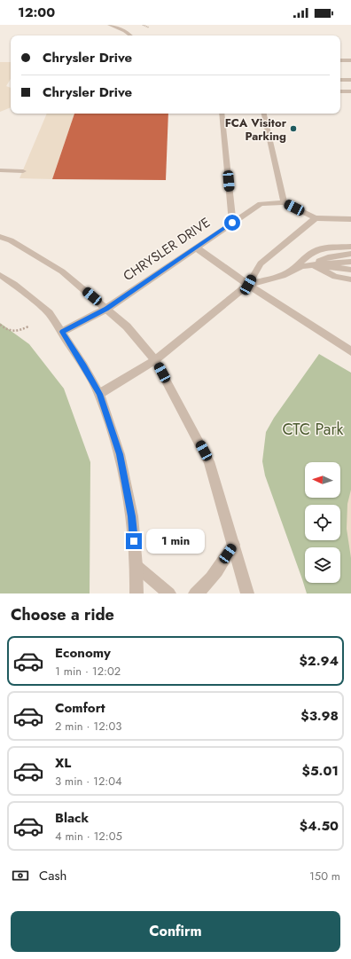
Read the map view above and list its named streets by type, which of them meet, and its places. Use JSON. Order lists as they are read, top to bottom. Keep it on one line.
{"streets":{"street":["CHRYSLER DRIVE"]},"parks":["CTC Park"],"places":["FCA Visitor Parking"],"north":"left","page":{"status":"12:00","banner":["Chrysler Drive","Chrysler Drive"],"bubble":"1 min","heading":"Choose a ride","list":[{"name":"Economy","note":"1 min · 12:02","value":"$2.94"},{"name":"Comfort","note":"2 min · 12:03","value":"$3.98"},{"name":"XL","note":"3 min · 12:04","value":"$5.01"},{"name":"Black","note":"4 min · 12:05","value":"$4.50"}],"pay":["Cash","150 m"],"buttons":"Confirm"}}
